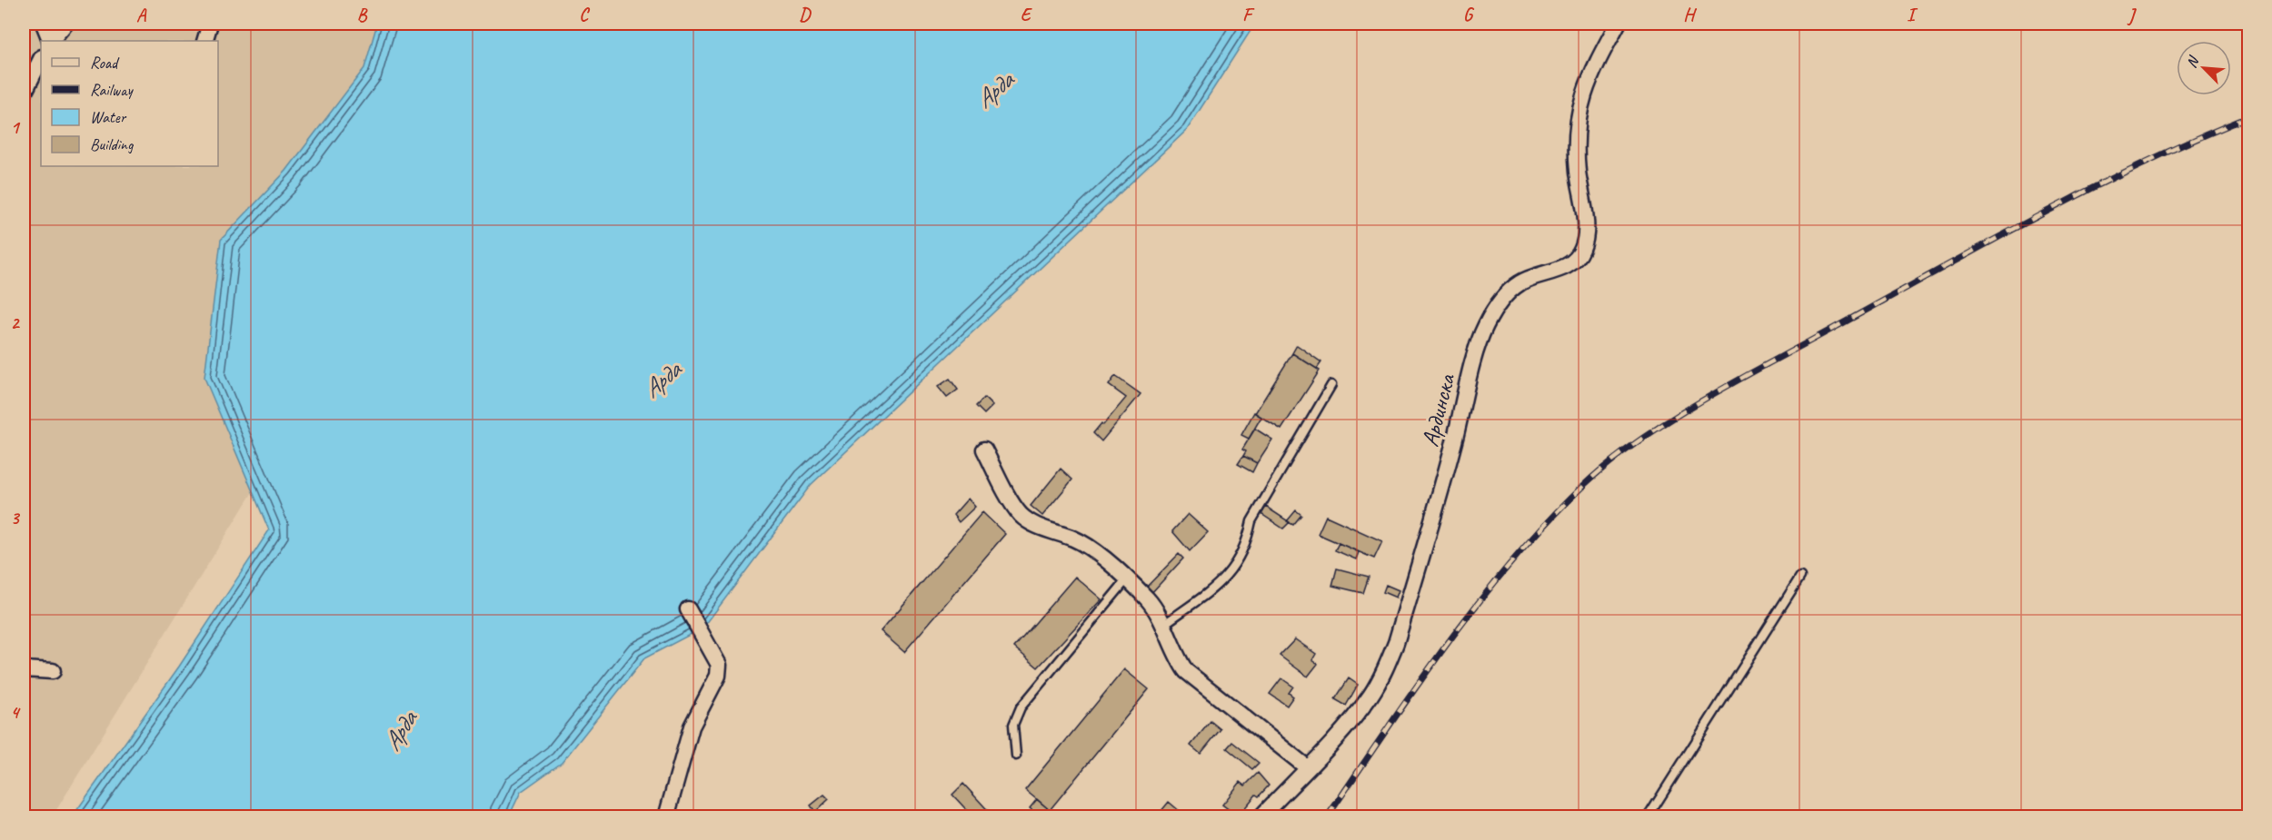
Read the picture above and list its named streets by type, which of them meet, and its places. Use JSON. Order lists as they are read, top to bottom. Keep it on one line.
{"streets":{"street":["Ардинска"]},"water":["Арда"],"legend":["Road","Railway","Water","Building"],"north":"top left","grid":{"columns":["A","B","C","D","E","F","G","H","I","J"],"rows":["1","2","3","4"]}}
